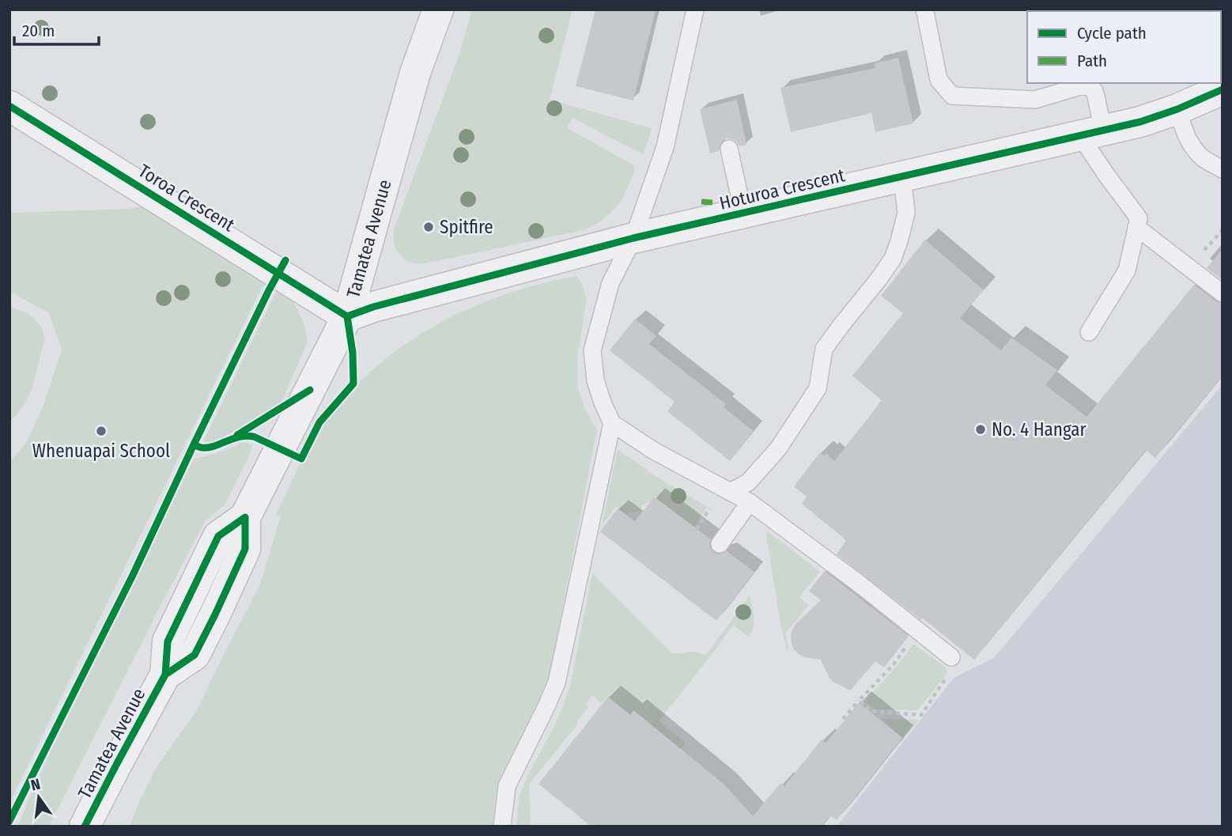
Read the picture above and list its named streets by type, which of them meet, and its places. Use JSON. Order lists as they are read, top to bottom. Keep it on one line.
{"streets":{"street":["Hoturoa Crescent","Toroa Crescent","Tamatea Avenue"]},"crossings":[["Hoturoa Crescent","Toroa Crescent"],["Hoturoa Crescent","Tamatea Avenue"],["Toroa Crescent","Tamatea Avenue"]],"places":["Spitfire","No. 4 Hangar","Whenuapai School"],"legend":["Cycle path","Path"],"scale_bar":"20 m","north":"top"}
